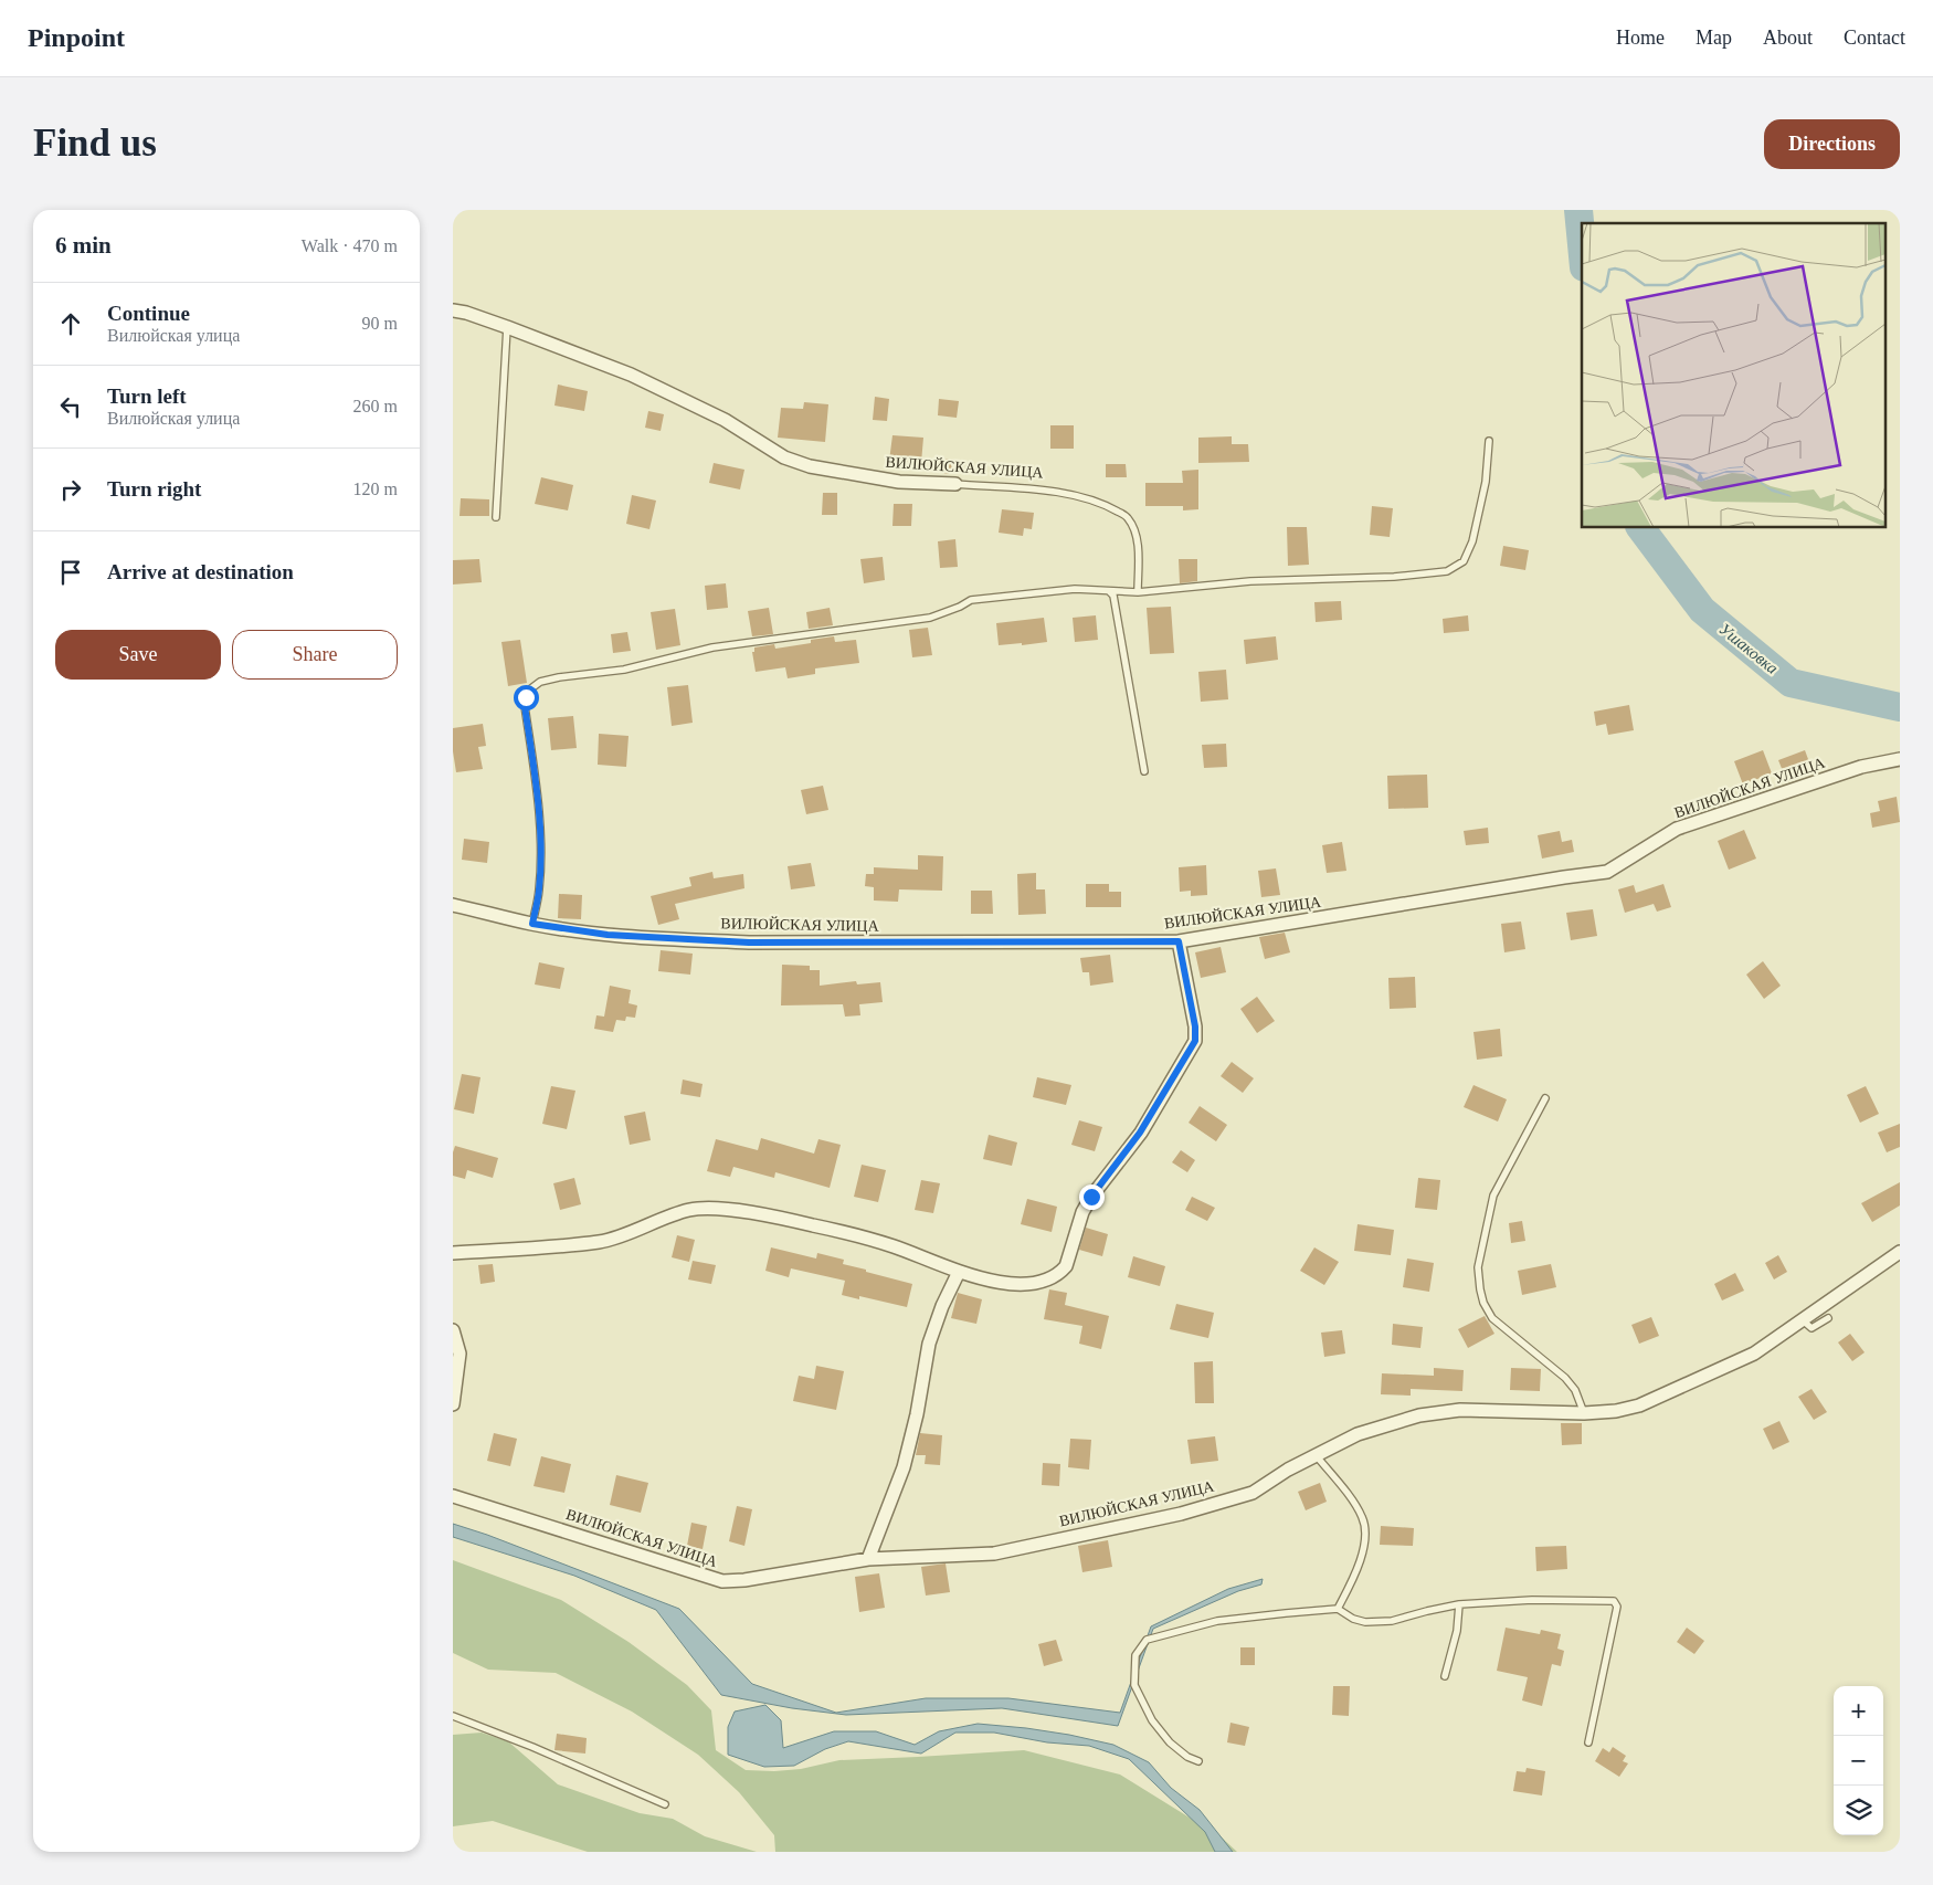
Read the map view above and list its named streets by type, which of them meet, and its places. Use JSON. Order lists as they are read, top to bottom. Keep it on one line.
{"streets":{"street":["ВИЛЮЙСКАЯ УЛИЦА"]},"water":["Ушаковка"],"page":{"header":"Pinpoint","nav":["Home","Map","About","Contact"],"buttons":["Directions",["Save","Share"]],"title":"Find us","heading":["6 min","Walk · 470 m"],"list":[["Continue","Вилюйская улица","90 m"],["Turn left","Вилюйская улица","260 m"],["Turn right","120 m"],"Arrive at destination"],"map_buttons":["+","−"]}}
